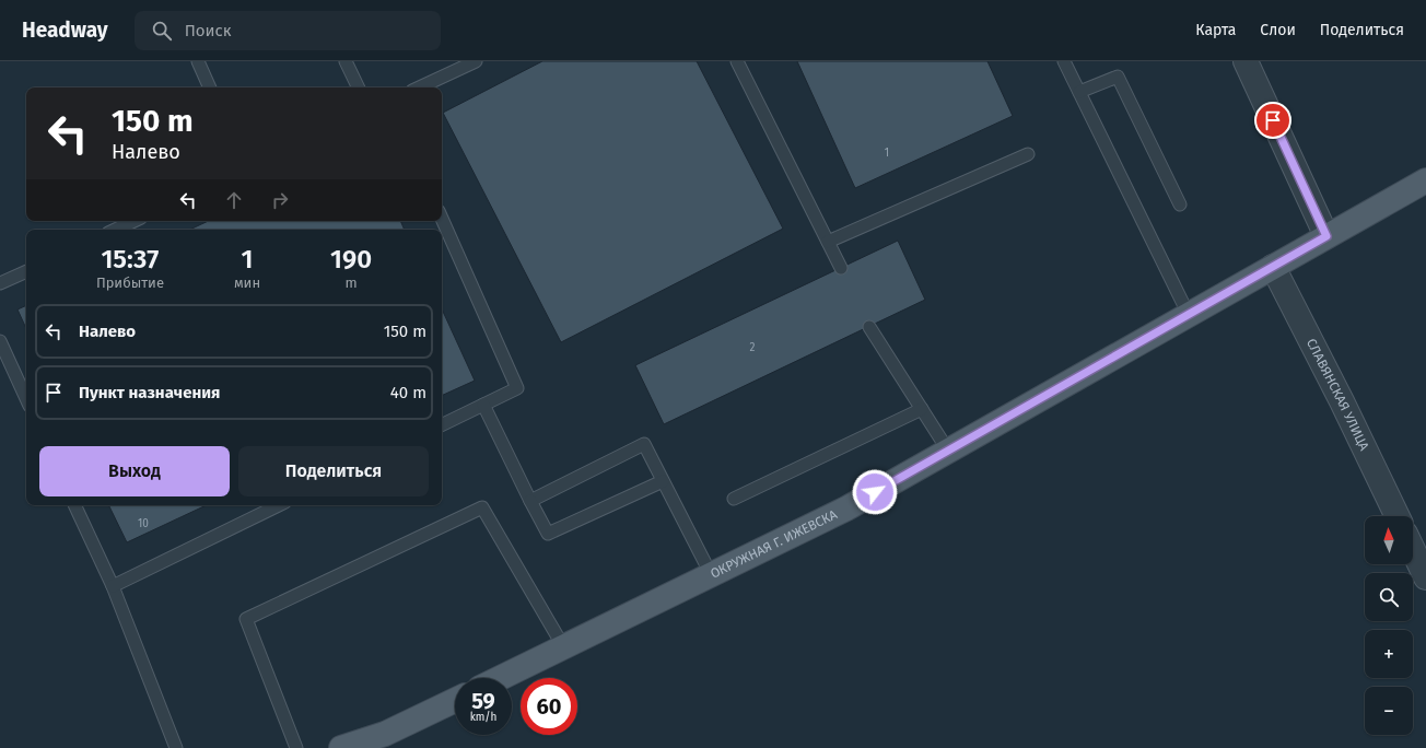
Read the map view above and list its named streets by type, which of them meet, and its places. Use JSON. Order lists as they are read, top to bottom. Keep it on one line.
{"streets":{"main road":["ОКРУЖНАЯ Г. ИЖЕВСКА"],"street":["СЛАВЯНСКАЯ УЛИЦА"]},"crossings":[["СЛАВЯНСКАЯ УЛИЦА","ОКРУЖНАЯ Г. ИЖЕВСКА"]],"house_numbers":["1","2","10"],"north":"top","page":{"header":"Headway","search":"Поиск","nav":["Карта","Слои","Поделиться"],"turn":["150 m","Налево"],"eta":["15:37","Прибытие","1","мин","190","m"],"list":[{"name":"Налево","value":"150 m"},{"name":"Пункт назначения","value":"40 m"}],"buttons":["Выход","Поделиться"],"map_buttons":["+","−"],"speed":"59 km/h","limit":"60"}}
